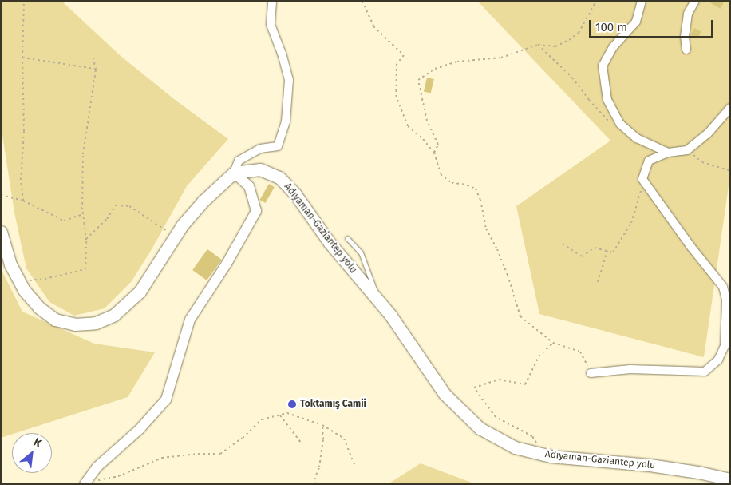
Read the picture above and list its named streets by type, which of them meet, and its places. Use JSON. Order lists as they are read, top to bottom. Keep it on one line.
{"streets":{"main road":["Adıyaman-Gaziantep yolu"]},"places":["Toktamış Camii"],"scale_bar":"100 m","north":"top right"}
